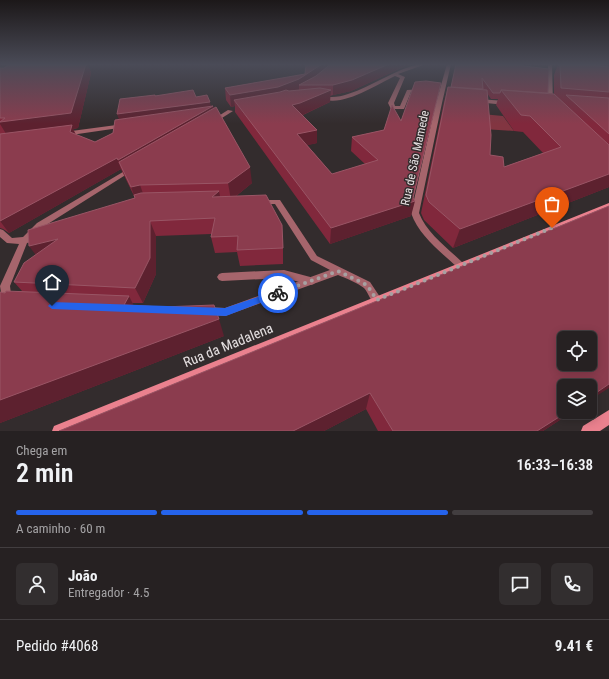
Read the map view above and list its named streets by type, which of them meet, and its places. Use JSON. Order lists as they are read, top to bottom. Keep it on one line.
{"streets":{"main road":["Rua da Madalena"],"street":["Rua de São Mamede"]},"crossings":[["Rua de São Mamede","Rua da Madalena"]],"page":{"heading":["2 min","Chega em","16:33–16:38"],"panel":["João","Entregador · 4.5","Pedido #4068","9.41 €"],"bar":"A caminho · 60 m"}}
